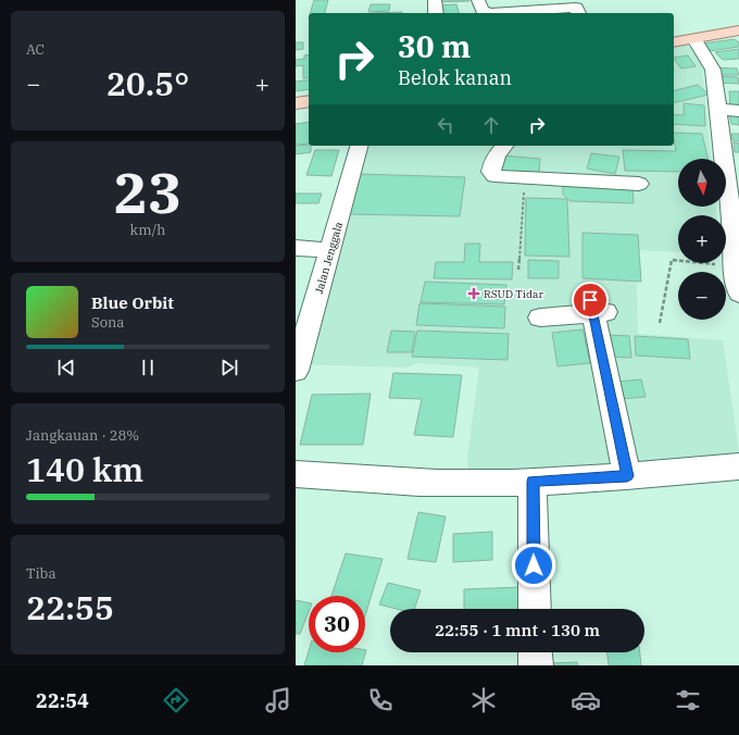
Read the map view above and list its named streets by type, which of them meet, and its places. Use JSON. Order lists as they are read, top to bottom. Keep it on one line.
{"streets":{"street":["Jalan Jenggala"]},"places":{"health":["RSUD Tidar"]},"north":"bottom","page":{"tile":["AC",["23","km/h"],["Jangkauan · 28%","140 km"],["Tiba","22:55"]],"turn":["30 m","Belok kanan"],"heat":["−","20.5°","+"],"map_buttons":["+","−"],"song":["Blue Orbit","Sona"],"limit":"30","trip":"22:55 · 1 mnt · 130 m","tabs":"22:54"}}
